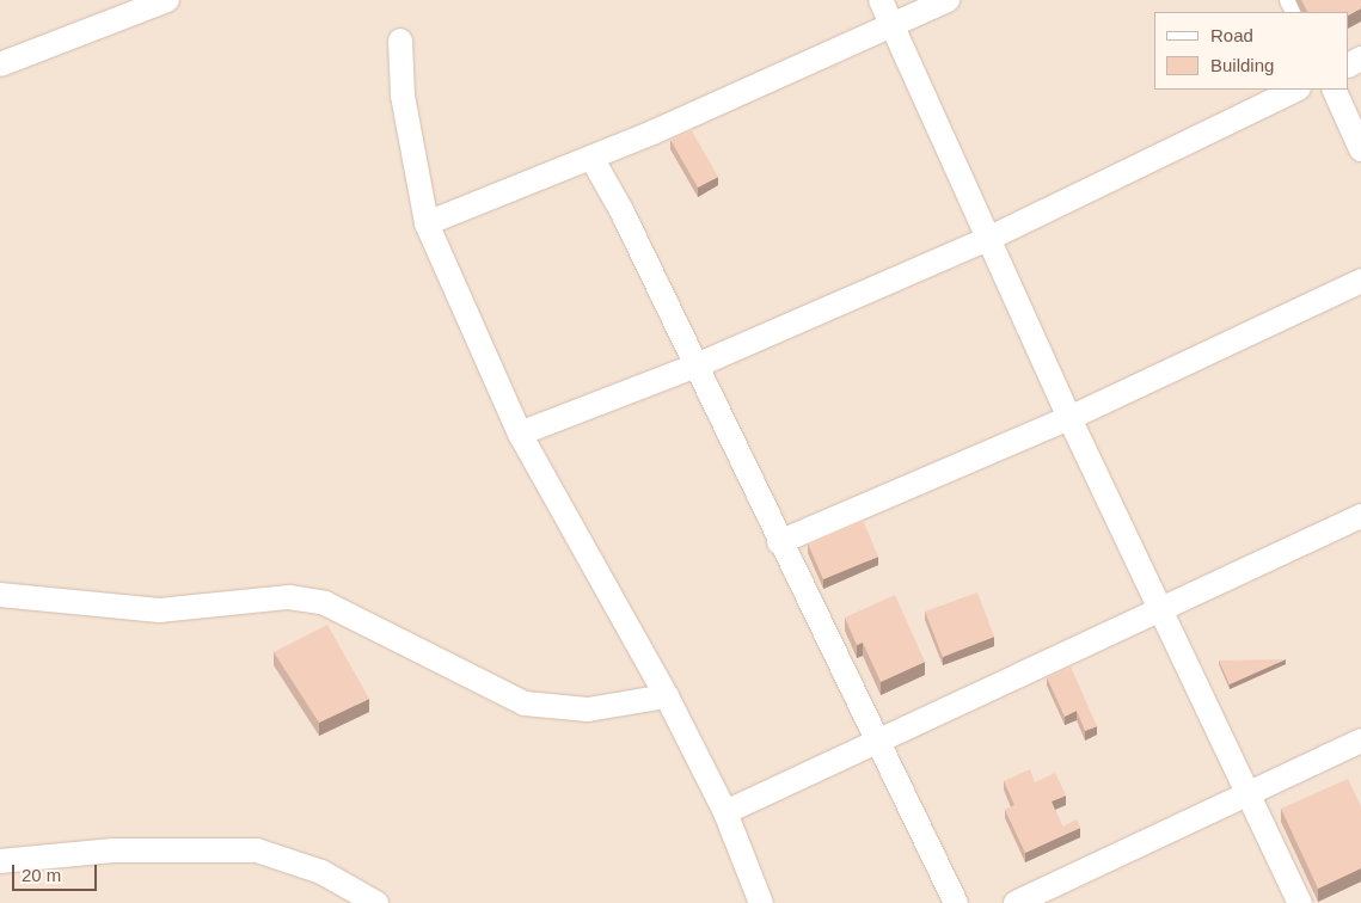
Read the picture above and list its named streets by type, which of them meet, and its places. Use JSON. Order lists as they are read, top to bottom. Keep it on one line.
{"legend":["Road","Building"],"scale_bar":"20 m"}
